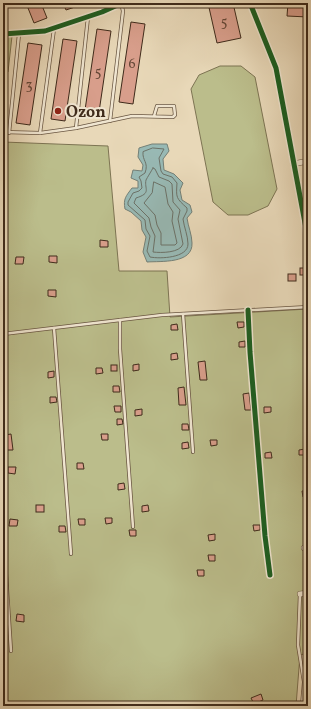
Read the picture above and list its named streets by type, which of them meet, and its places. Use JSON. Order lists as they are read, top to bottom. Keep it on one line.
{"places":["Ozon"],"house_numbers":["5","6","5","3"]}
